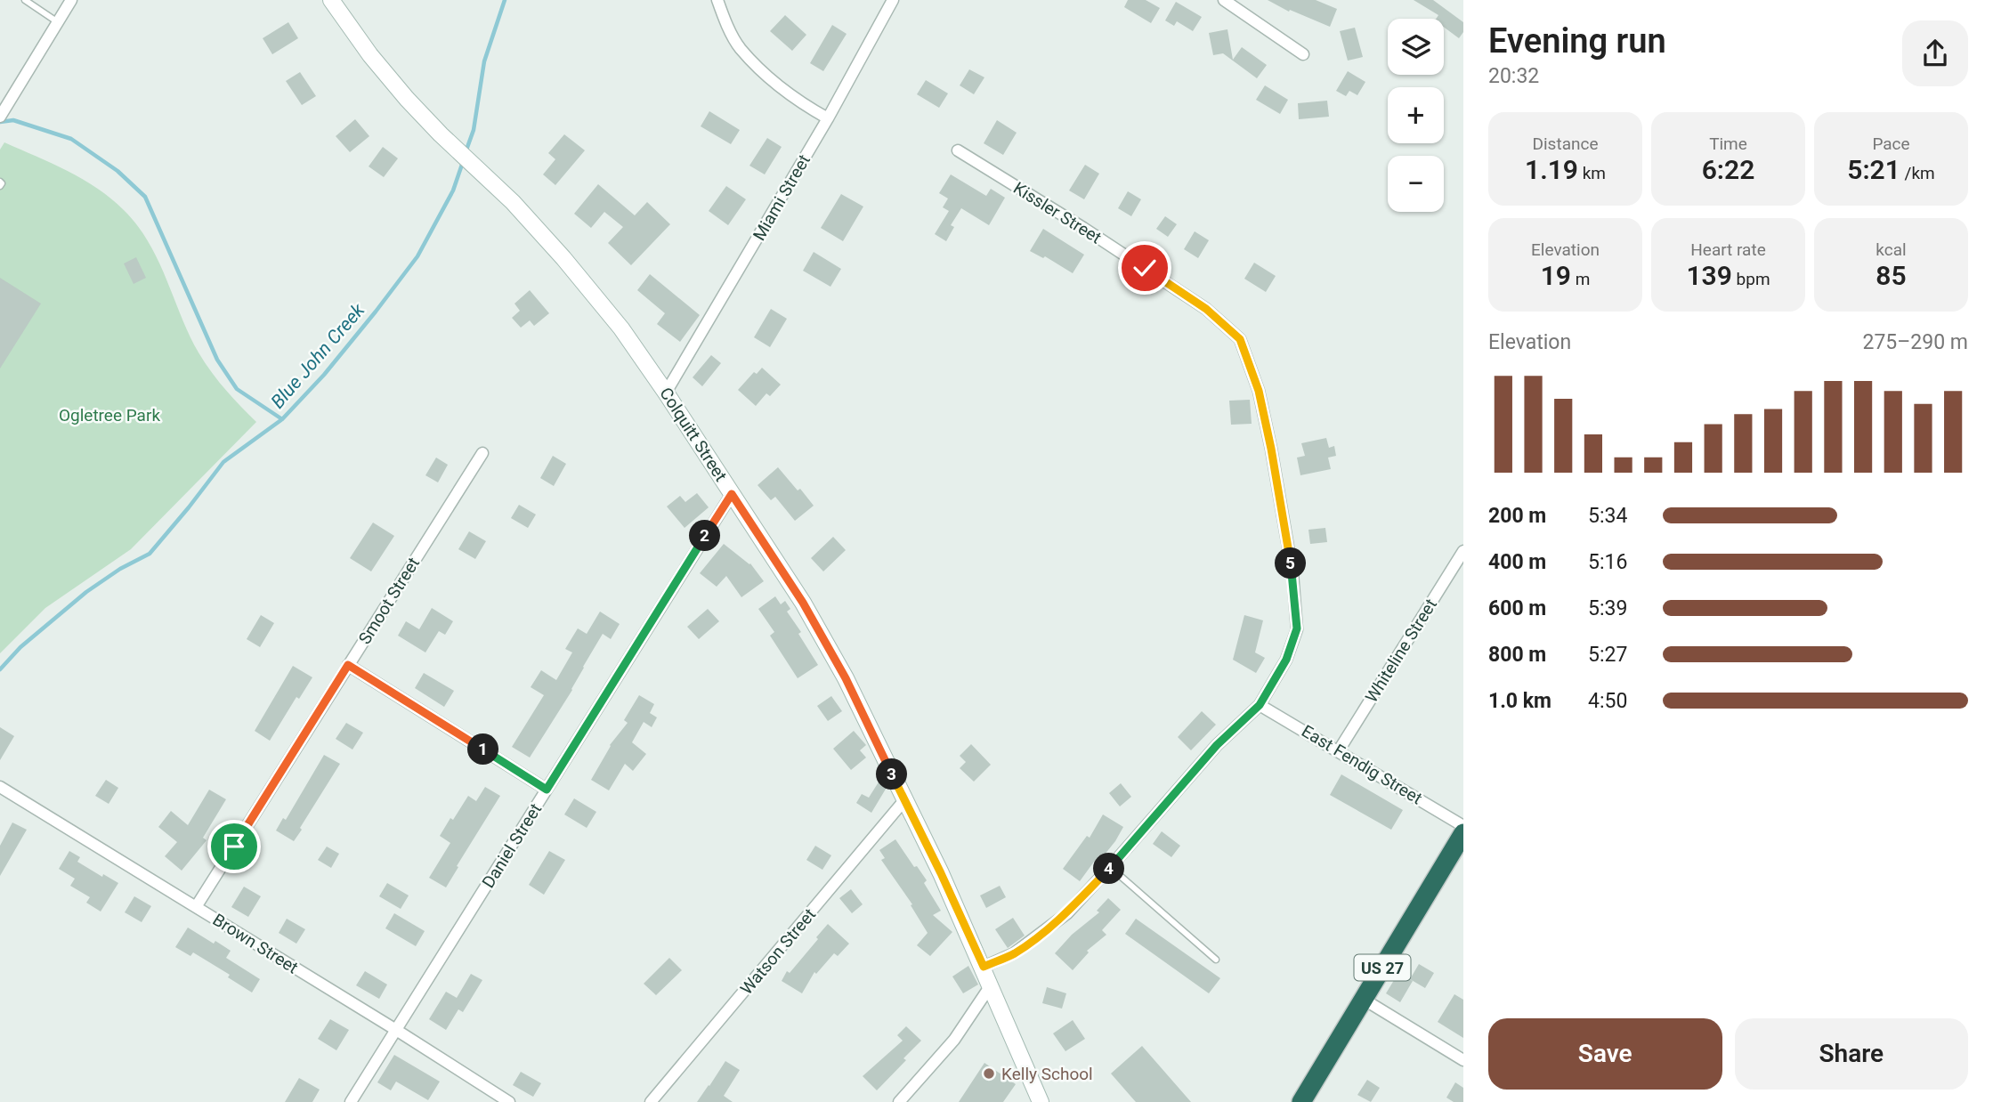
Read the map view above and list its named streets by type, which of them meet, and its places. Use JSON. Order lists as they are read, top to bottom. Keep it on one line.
{"streets":{"highway":["US 27"],"street":["Miami Street","Kissler Street","Colquitt Street","Smoot Street","Whiteline Street","East Fendig Street","Daniel Street","Brown Street","Watson Street"]},"crossings":[["Miami Street","Colquitt Street"],["Kissler Street","Colquitt Street"],["Kissler Street","East Fendig Street"],["Colquitt Street","Daniel Street"],["Colquitt Street","Watson Street"],["Smoot Street","Brown Street"],["Whiteline Street","East Fendig Street"],["Daniel Street","Brown Street"]],"water":["Blue John Creek"],"parks":["Ogletree Park"],"places":["Kelly School"],"page":{"heading":["Evening run","20:32"],"map_buttons":["+","−"],"stats":[["Distance","1.19 km"],["Time","6:22"],["Pace","5:21 /km"],["Elevation","19 m"],["Heart rate","139 bpm"],["kcal","85"]],"chart":["Elevation","275–290 m"],"list":[{"name":"200 m","note":"5:34"},{"name":"400 m","note":"5:16"},{"name":"600 m","note":"5:39"},{"name":"800 m","note":"5:27"},{"name":"1.0 km","note":"4:50"}],"pins":["2","5","1","3","4"],"buttons":["Save","Share"]}}
